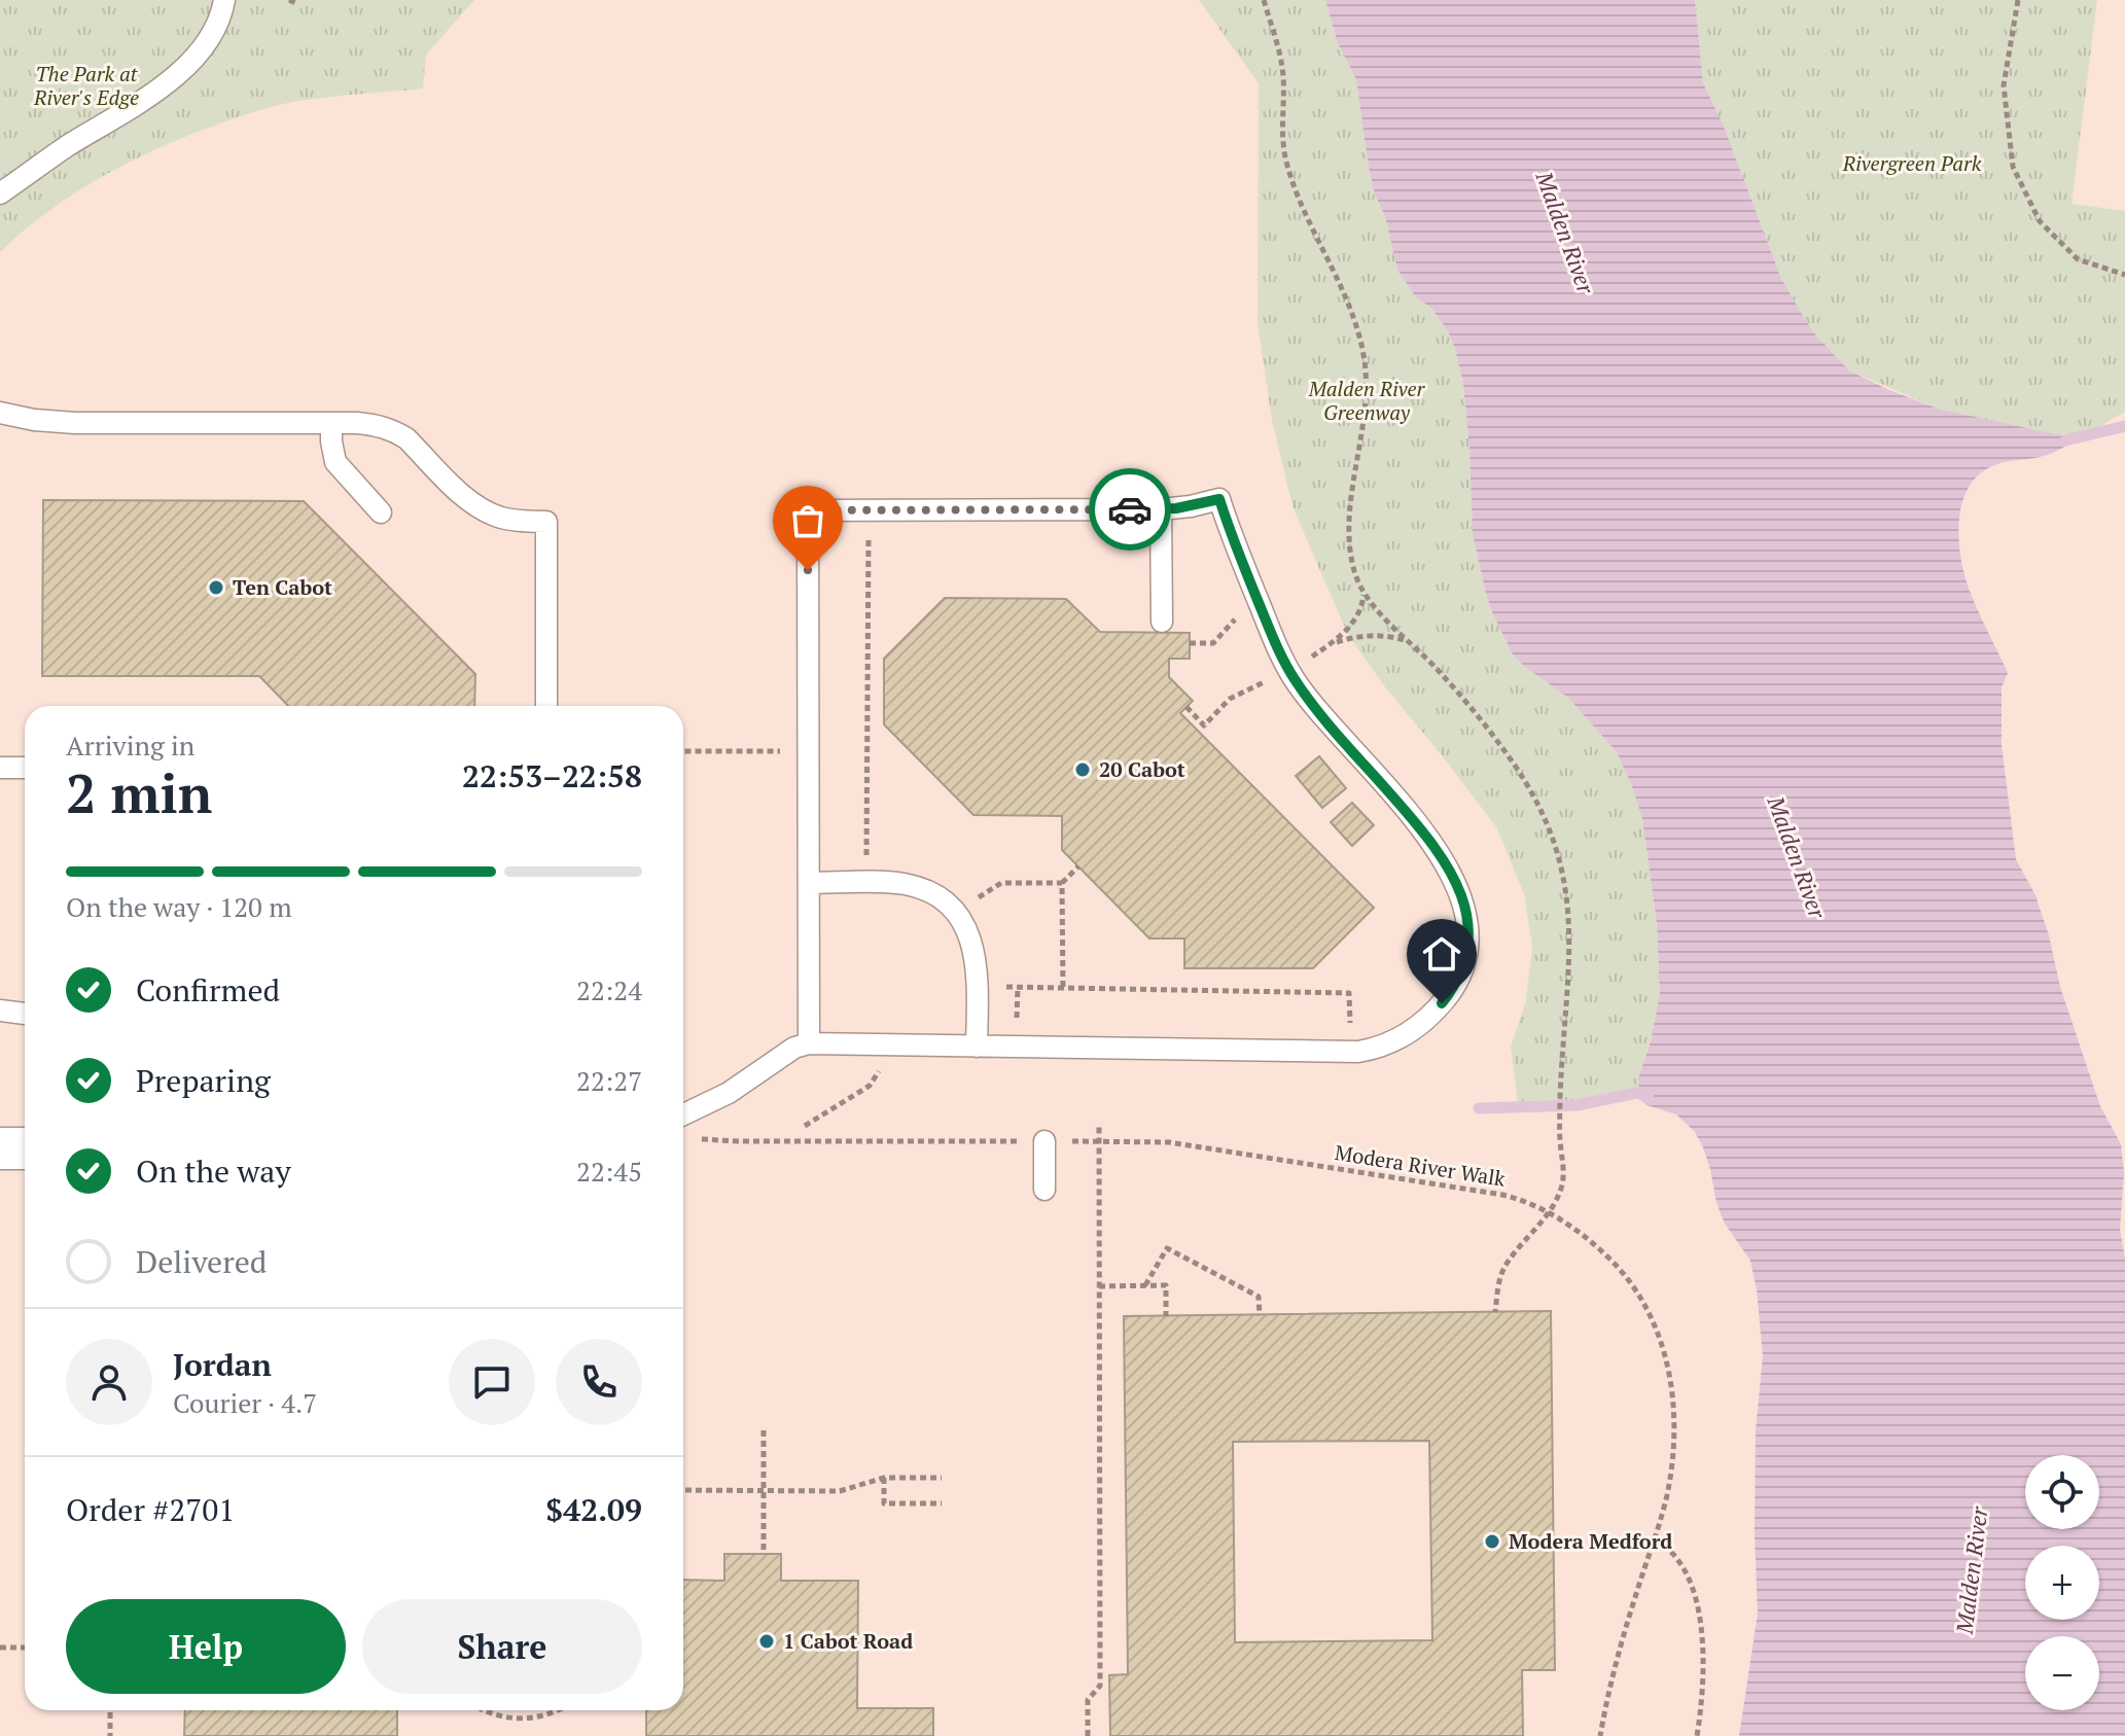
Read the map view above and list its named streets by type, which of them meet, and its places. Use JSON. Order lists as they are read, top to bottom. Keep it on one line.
{"streets":{"path":["Modera River Walk"]},"water":["Malden River"],"parks":["The Park at River's Edge","Rivergreen Park","Malden River Greenway"],"places":["Ten Cabot","20 Cabot","Modera Medford","1 Cabot Road"],"page":{"heading":["2 min","Arriving in","22:53–22:58"],"panel":["Jordan","Courier · 4.7","Order #2701","$42.09"],"bar":"On the way · 120 m","list":[["Confirmed","22:24"],["Preparing","22:27"],["On the way","22:45"],"Delivered"],"map_buttons":["+","−"],"buttons":["Help","Share"]}}
